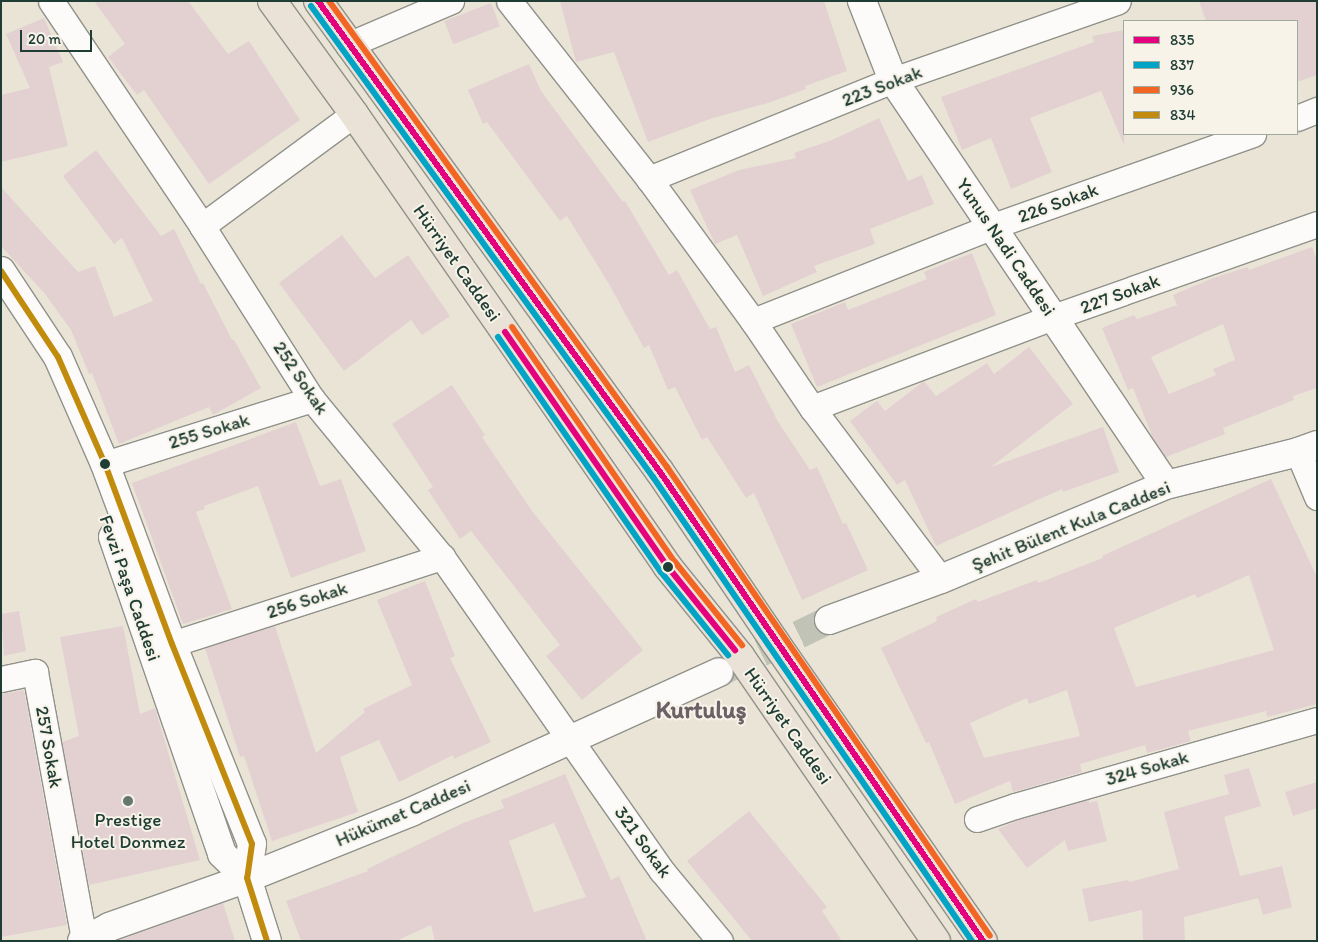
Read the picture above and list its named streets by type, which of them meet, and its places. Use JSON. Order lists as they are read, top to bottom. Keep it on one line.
{"streets":{"highway":["Hürriyet Caddesi"],"street":["223 Sokak","226 Sokak","Yunus Nadi Caddesi","227 Sokak","252 Sokak","255 Sokak","Şehit Bülent Kula Caddesi","Fevzi Paşa Caddesi","256 Sokak","257 Sokak","324 Sokak","Hükümet Caddesi","321 Sokak"]},"crossings":[["223 Sokak","Yunus Nadi Caddesi"],["226 Sokak","Yunus Nadi Caddesi"],["Yunus Nadi Caddesi","227 Sokak"],["Yunus Nadi Caddesi","Şehit Bülent Kula Caddesi"],["252 Sokak","255 Sokak"],["252 Sokak","256 Sokak"],["252 Sokak","Hükümet Caddesi"],["252 Sokak","321 Sokak"],["255 Sokak","Fevzi Paşa Caddesi"],["Fevzi Paşa Caddesi","256 Sokak"],["Fevzi Paşa Caddesi","Hükümet Caddesi"],["257 Sokak","Hükümet Caddesi"],["Hükümet Caddesi","321 Sokak"]],"districts":["Kurtuluş"],"places":["Prestige Hotel Donmez"],"lines":["transit line 835","transit line 936","transit line 837","transit line 834"],"legend":["835","837","936","834"],"scale_bar":"20 m"}
